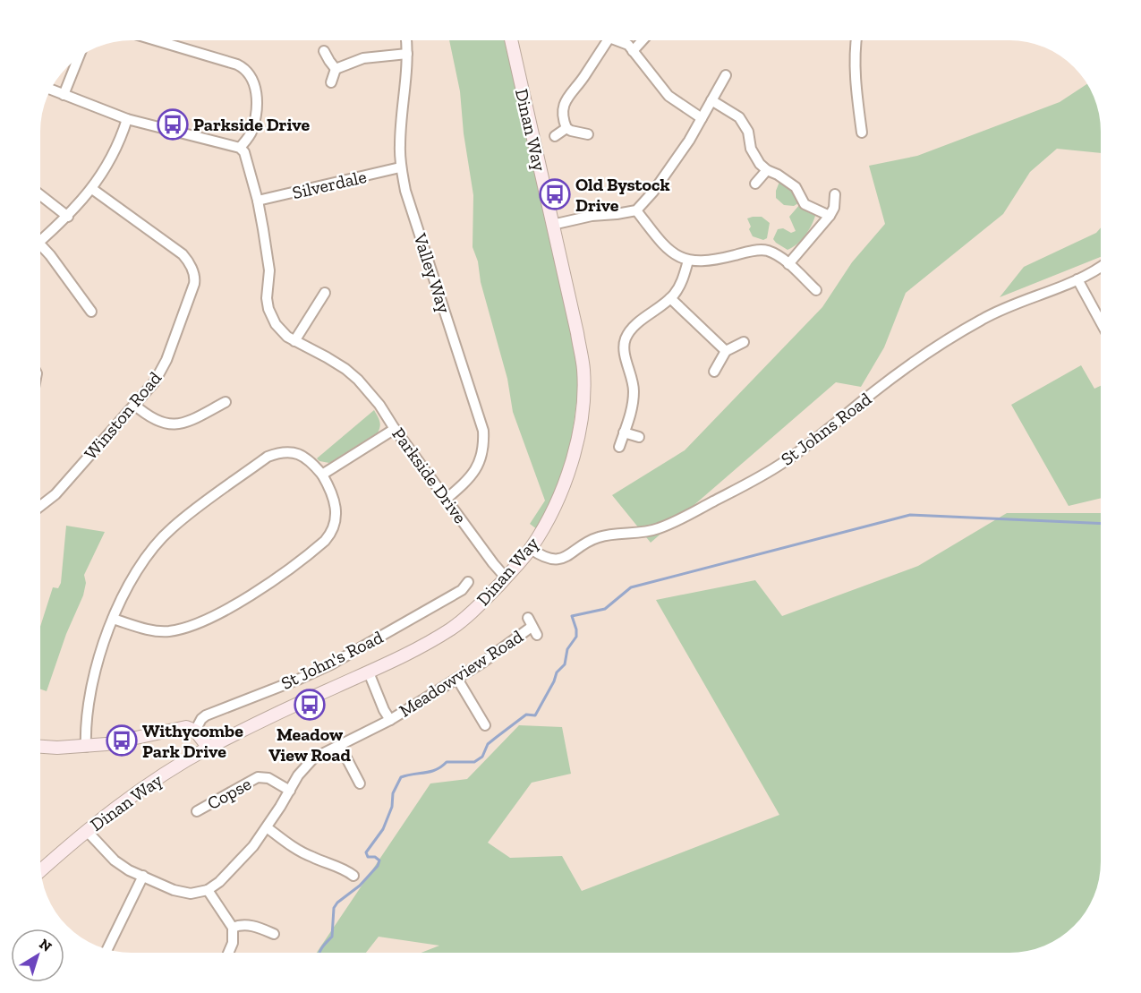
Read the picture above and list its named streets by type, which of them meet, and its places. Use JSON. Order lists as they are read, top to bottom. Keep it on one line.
{"streets":{"street":["Dinan Way","Silverdale","Valley Way","Winston Road","St Johns Road","Parkside Drive","St John's Road","Meadowview Road","Copse"]},"crossings":[["Dinan Way","St Johns Road"],["Dinan Way","Parkside Drive"],["Dinan Way","Meadowview Road"],["Silverdale","Valley Way"],["Silverdale","Parkside Drive"],["Valley Way","Parkside Drive"],["Meadowview Road","Copse"]],"places":{"bus stop":["Parkside Drive","Old Bystock Drive","Meadow View Road","Withycombe Park Drive"]},"north":"top right"}
